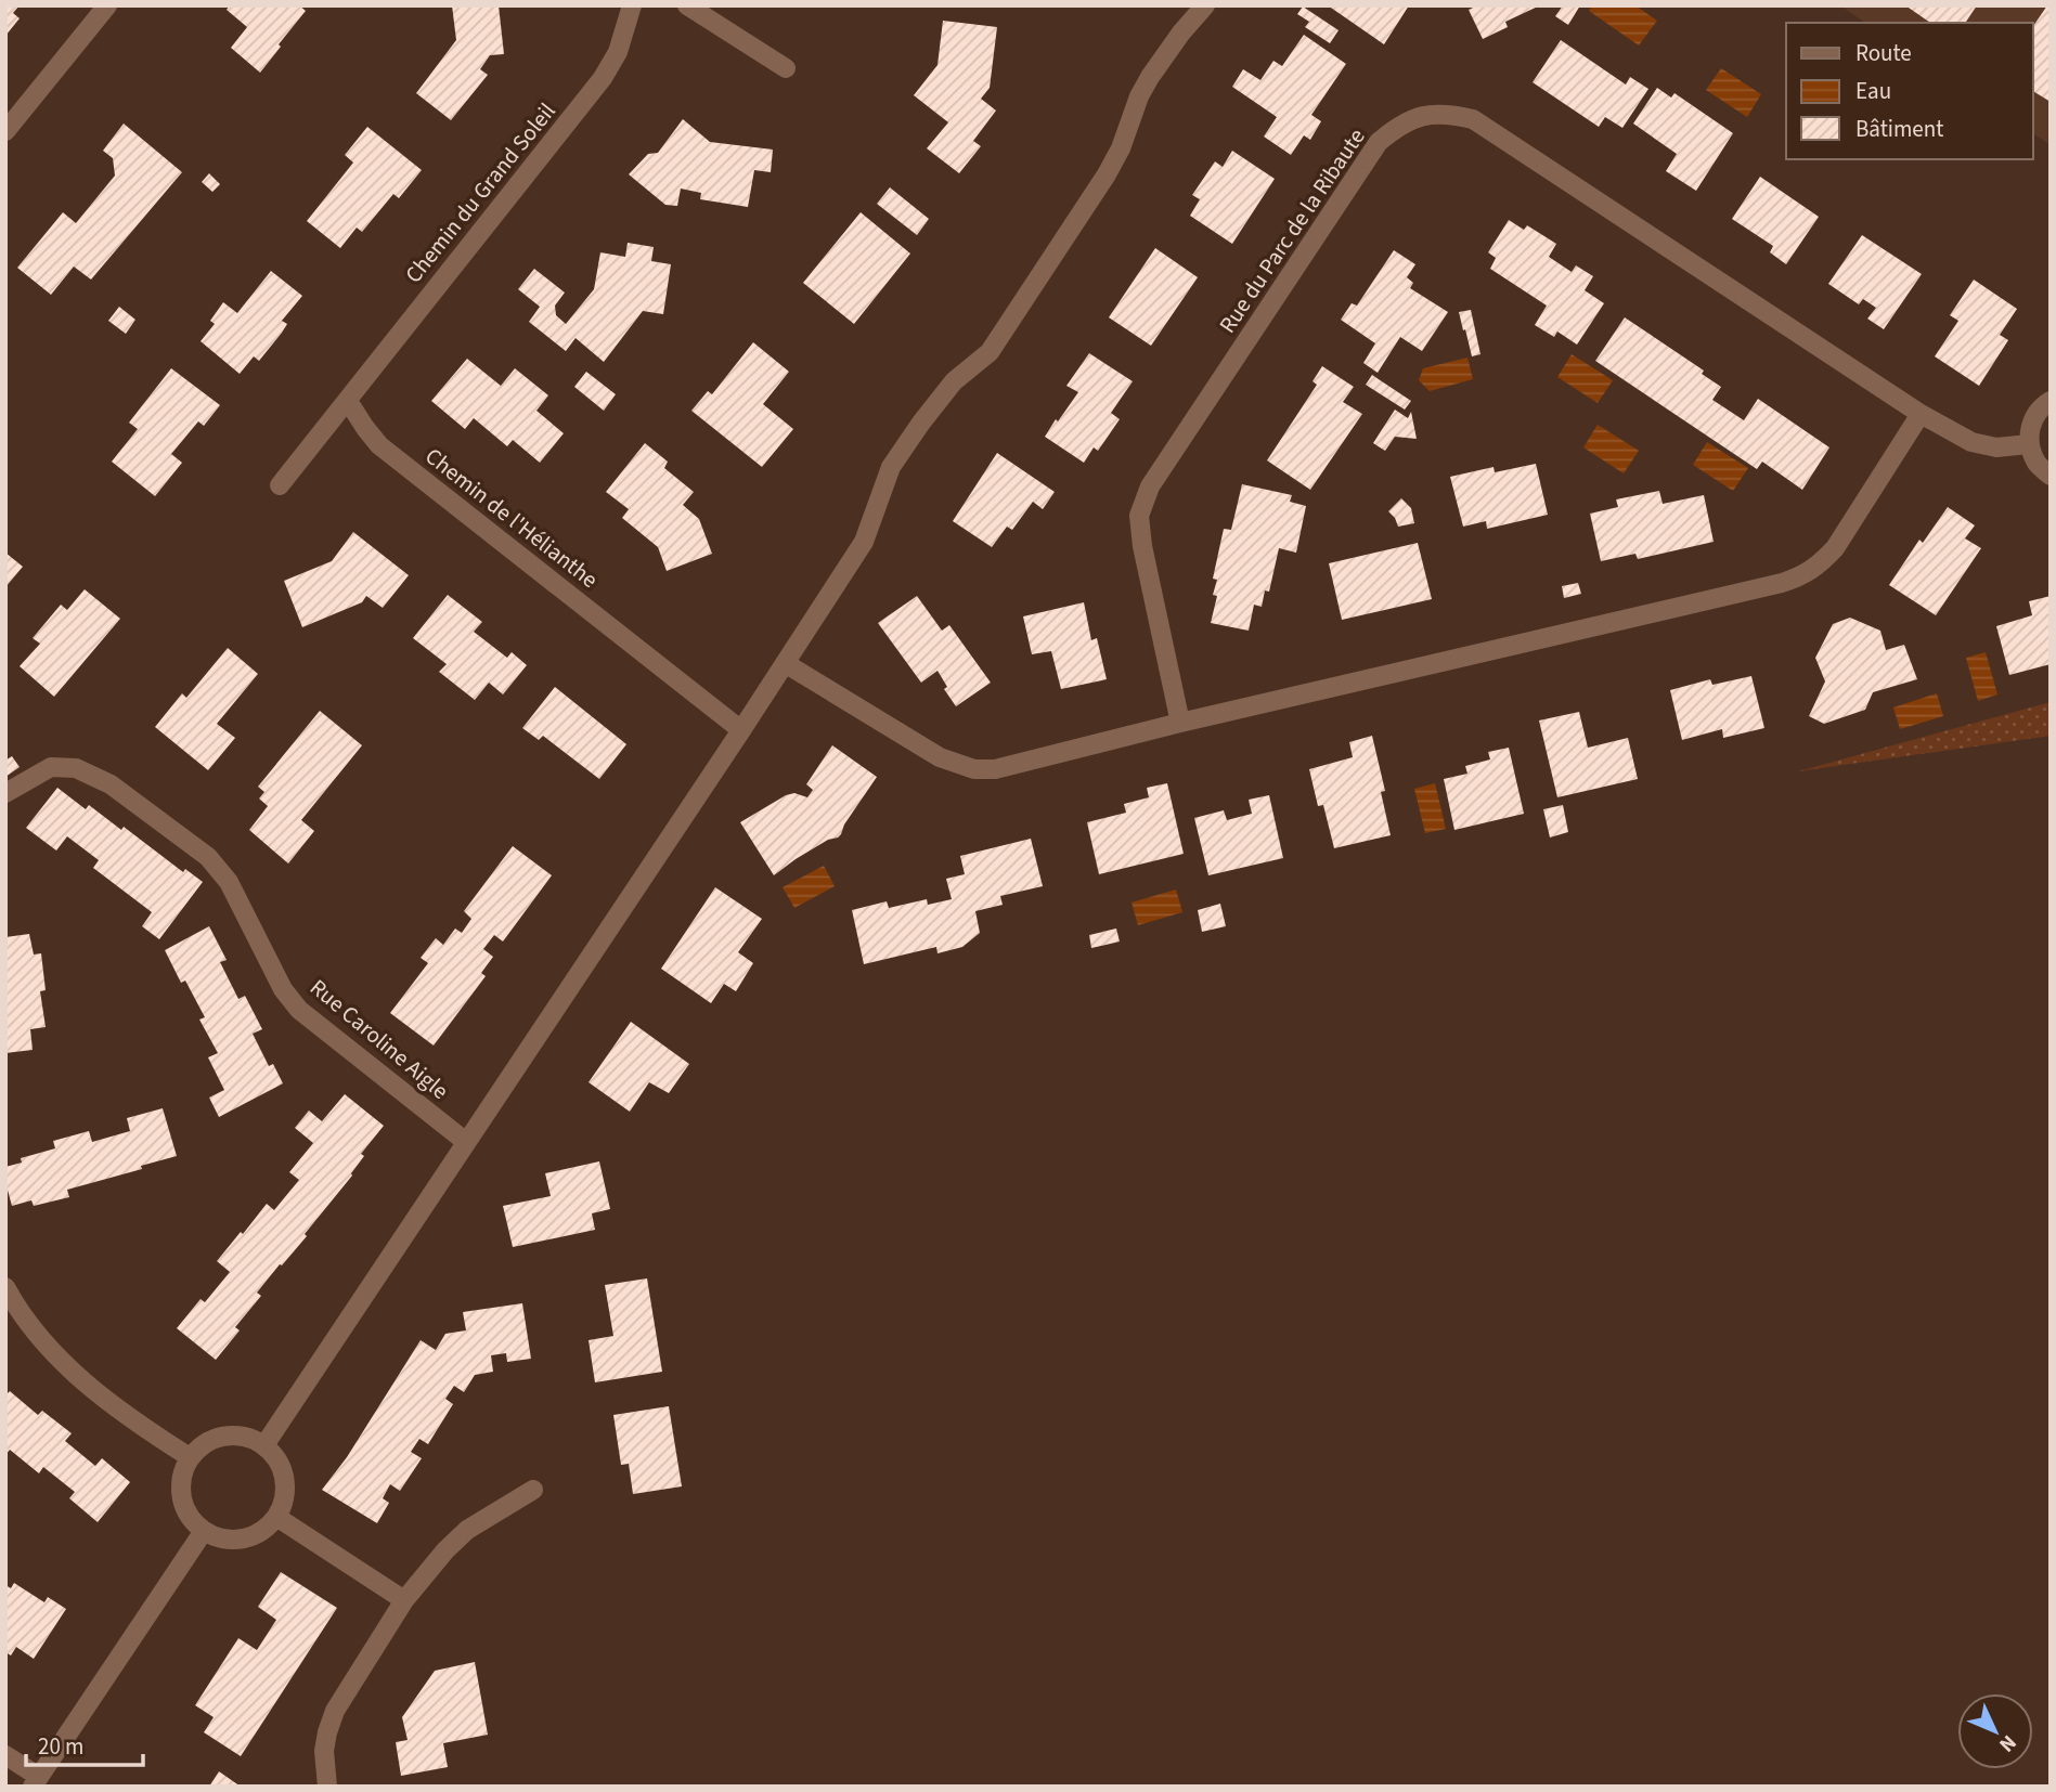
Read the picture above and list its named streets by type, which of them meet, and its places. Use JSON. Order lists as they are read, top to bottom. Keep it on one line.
{"streets":{"street":["Chemin du Grand Soleil","Rue du Parc de la Ribaute","Chemin de l'Hélianthe","Rue Caroline Aigle"]},"crossings":[["Chemin du Grand Soleil","Chemin de l'Hélianthe"]],"legend":["Route","Eau","Bâtiment"],"scale_bar":"20 m","north":"bottom right"}
